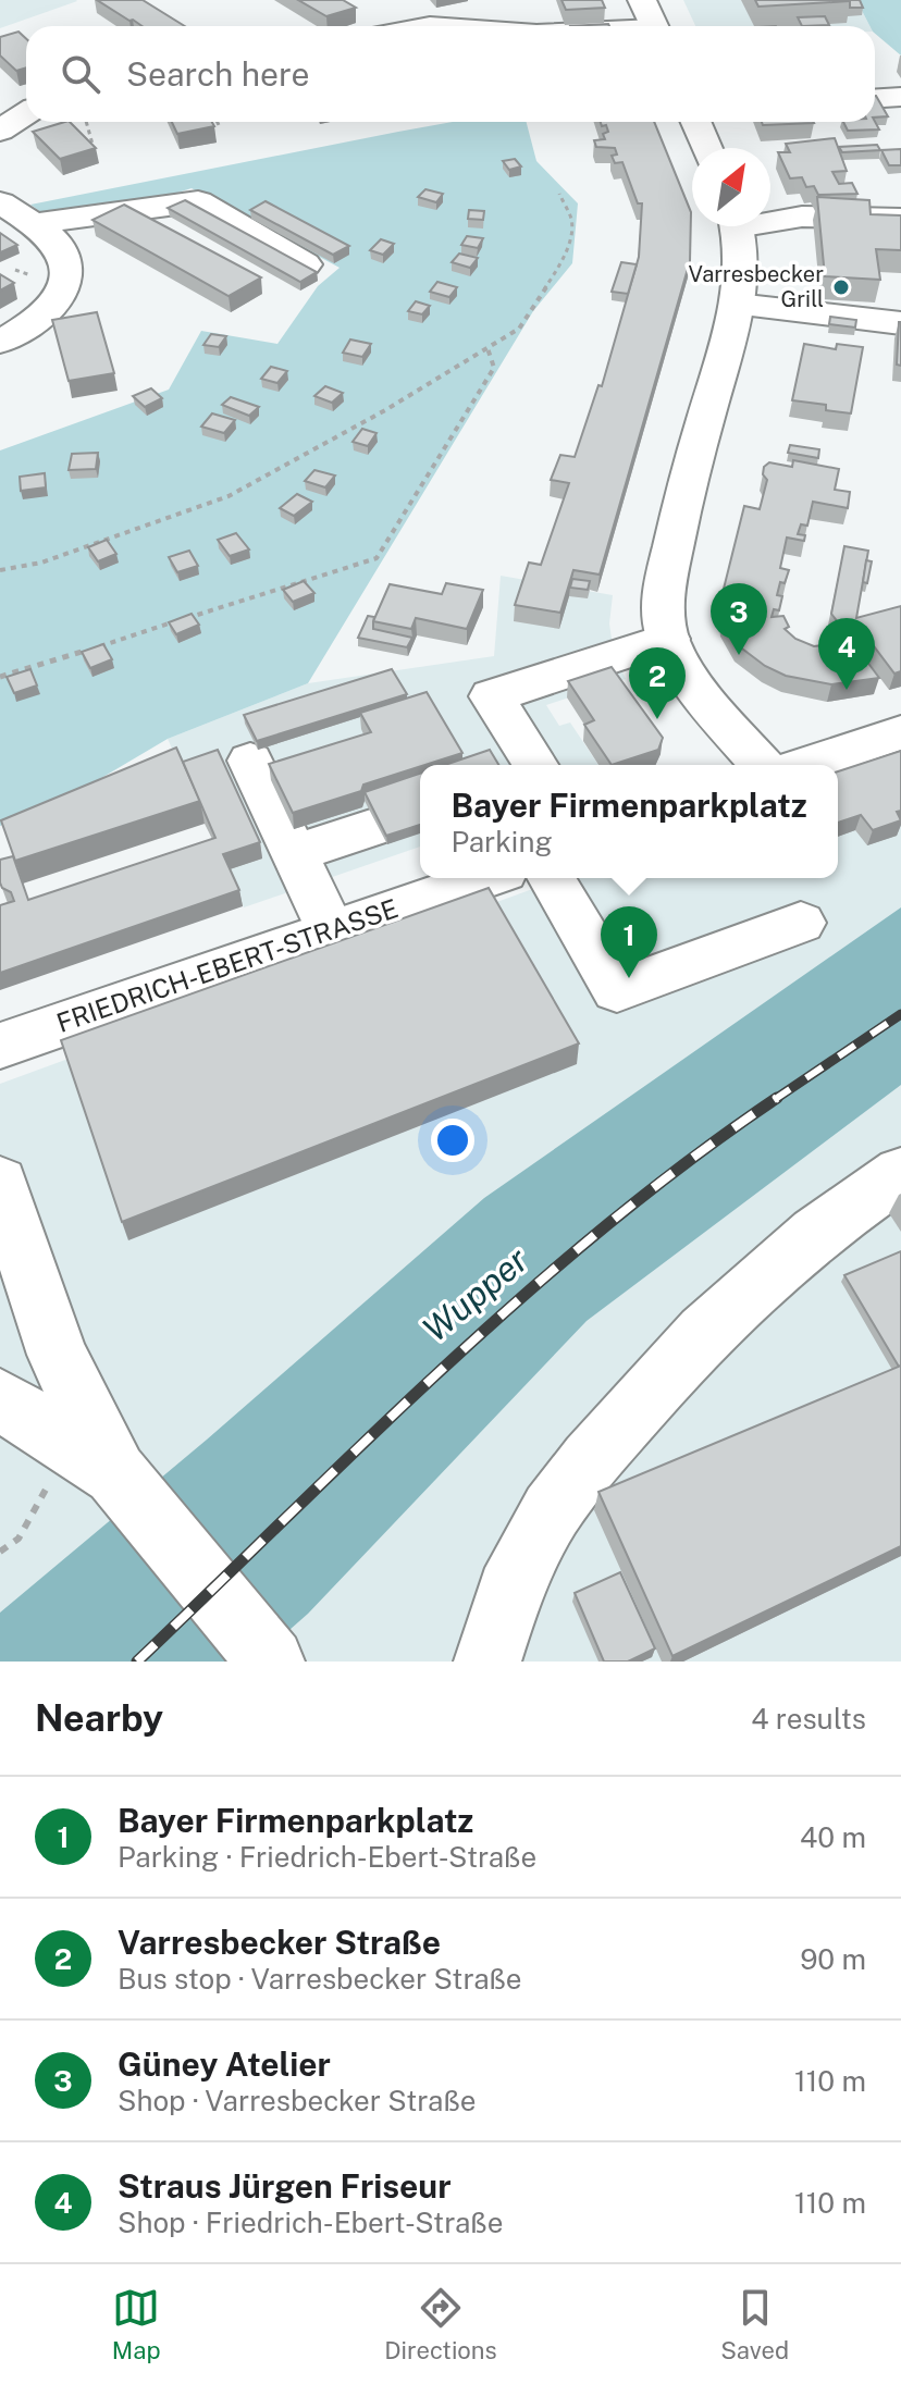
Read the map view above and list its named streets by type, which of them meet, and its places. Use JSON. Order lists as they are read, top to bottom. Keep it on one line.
{"streets":{"main road":["FRIEDRICH-EBERT-STRASSE"]},"water":["Wupper"],"places":["Varresbecker Grill"],"north":"top right","page":{"search":"Search here","pins":["3","4","2","1"],"popup":["Bayer Firmenparkplatz","Parking"],"heading":["Nearby","4 results"],"list":[{"mark":"1","name":"Bayer Firmenparkplatz","note":"Parking · Friedrich-Ebert-Straße","value":"40 m"},{"mark":"2","name":"Varresbecker Straße","note":"Bus stop · Varresbecker Straße","value":"90 m"},{"mark":"3","name":"Güney Atelier","note":"Shop · Varresbecker Straße","value":"110 m"},{"mark":"4","name":"Straus Jürgen Friseur","note":"Shop · Friedrich-Ebert-Straße","value":"110 m"}],"nav":["Map","Directions","Saved"]}}
